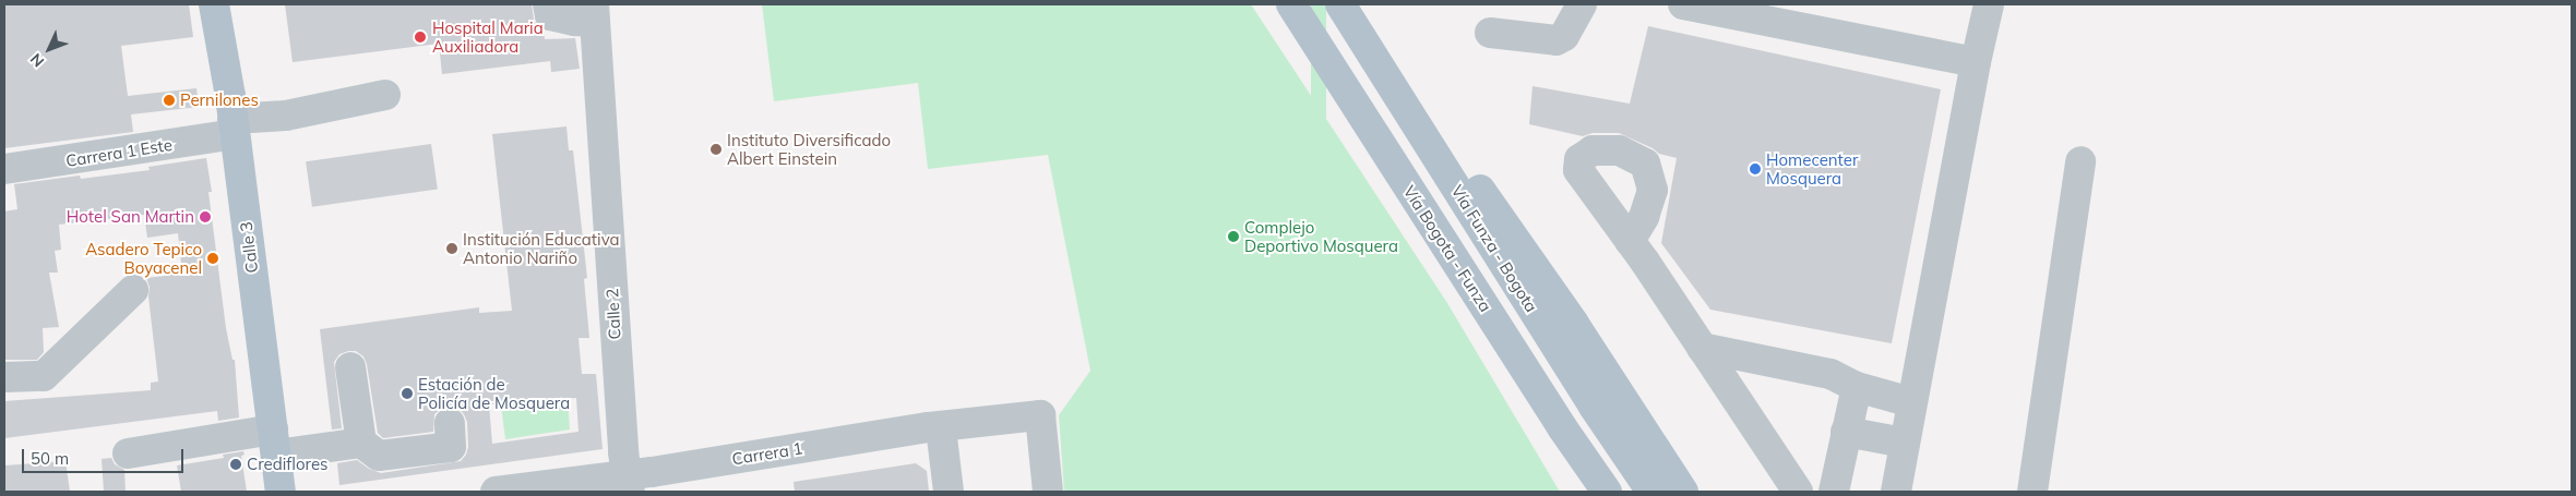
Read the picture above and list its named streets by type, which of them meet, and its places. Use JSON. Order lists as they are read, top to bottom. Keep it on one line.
{"streets":{"main road":["Calle 3","Vía Bogota - Funza","Vía Funza - Bogota"],"street":["Carrera 1 Este","Calle 2","Carrera 1"]},"crossings":[["Carrera 1 Este","Calle 3"],["Calle 2","Carrera 1"]],"places":["Hospital Maria Auxiliadora","Pernilones","Instituto Diversificado Albert Einstein","Homecenter Mosquera","Hotel San Martin","Complejo Deportivo Mosquera","Institución Educativa Antonio Nariño","Asadero Tepico Boyacenel","Estación de Policía de Mosquera","Crediflores"],"scale_bar":"50 m","north":"bottom left"}
